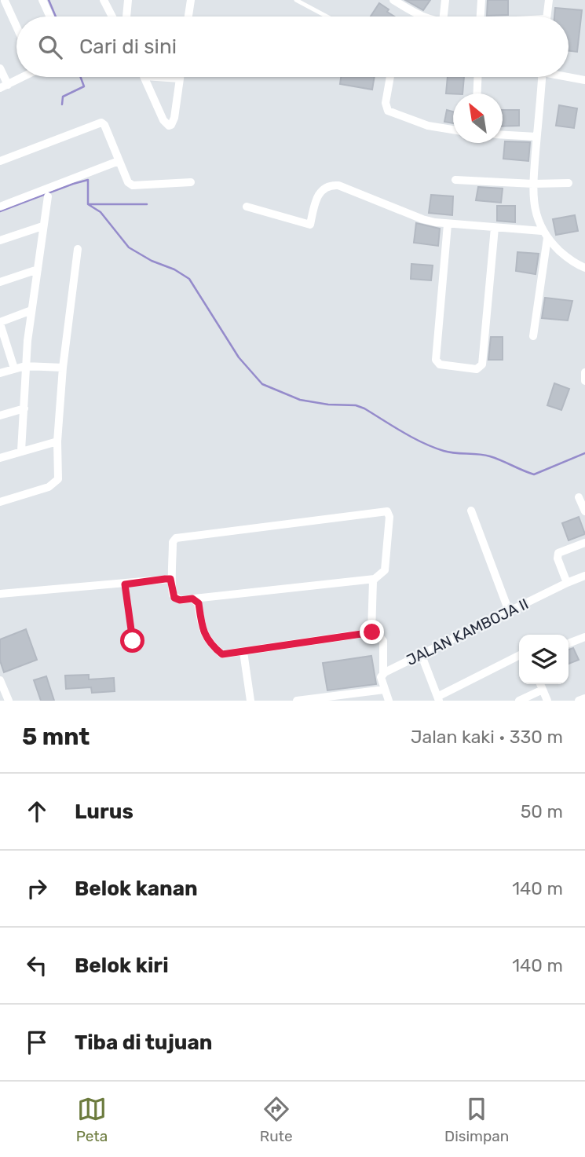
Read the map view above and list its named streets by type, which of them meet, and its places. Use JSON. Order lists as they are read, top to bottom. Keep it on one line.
{"streets":{"street":["JALAN KAMBOJA II"]},"north":"top left","page":{"search":"Cari di sini","heading":["5 mnt","Jalan kaki · 330 m"],"list":[["Lurus","50 m"],["Belok kanan","140 m"],["Belok kiri","140 m"],"Tiba di tujuan"],"nav":["Peta","Rute","Disimpan"]}}
